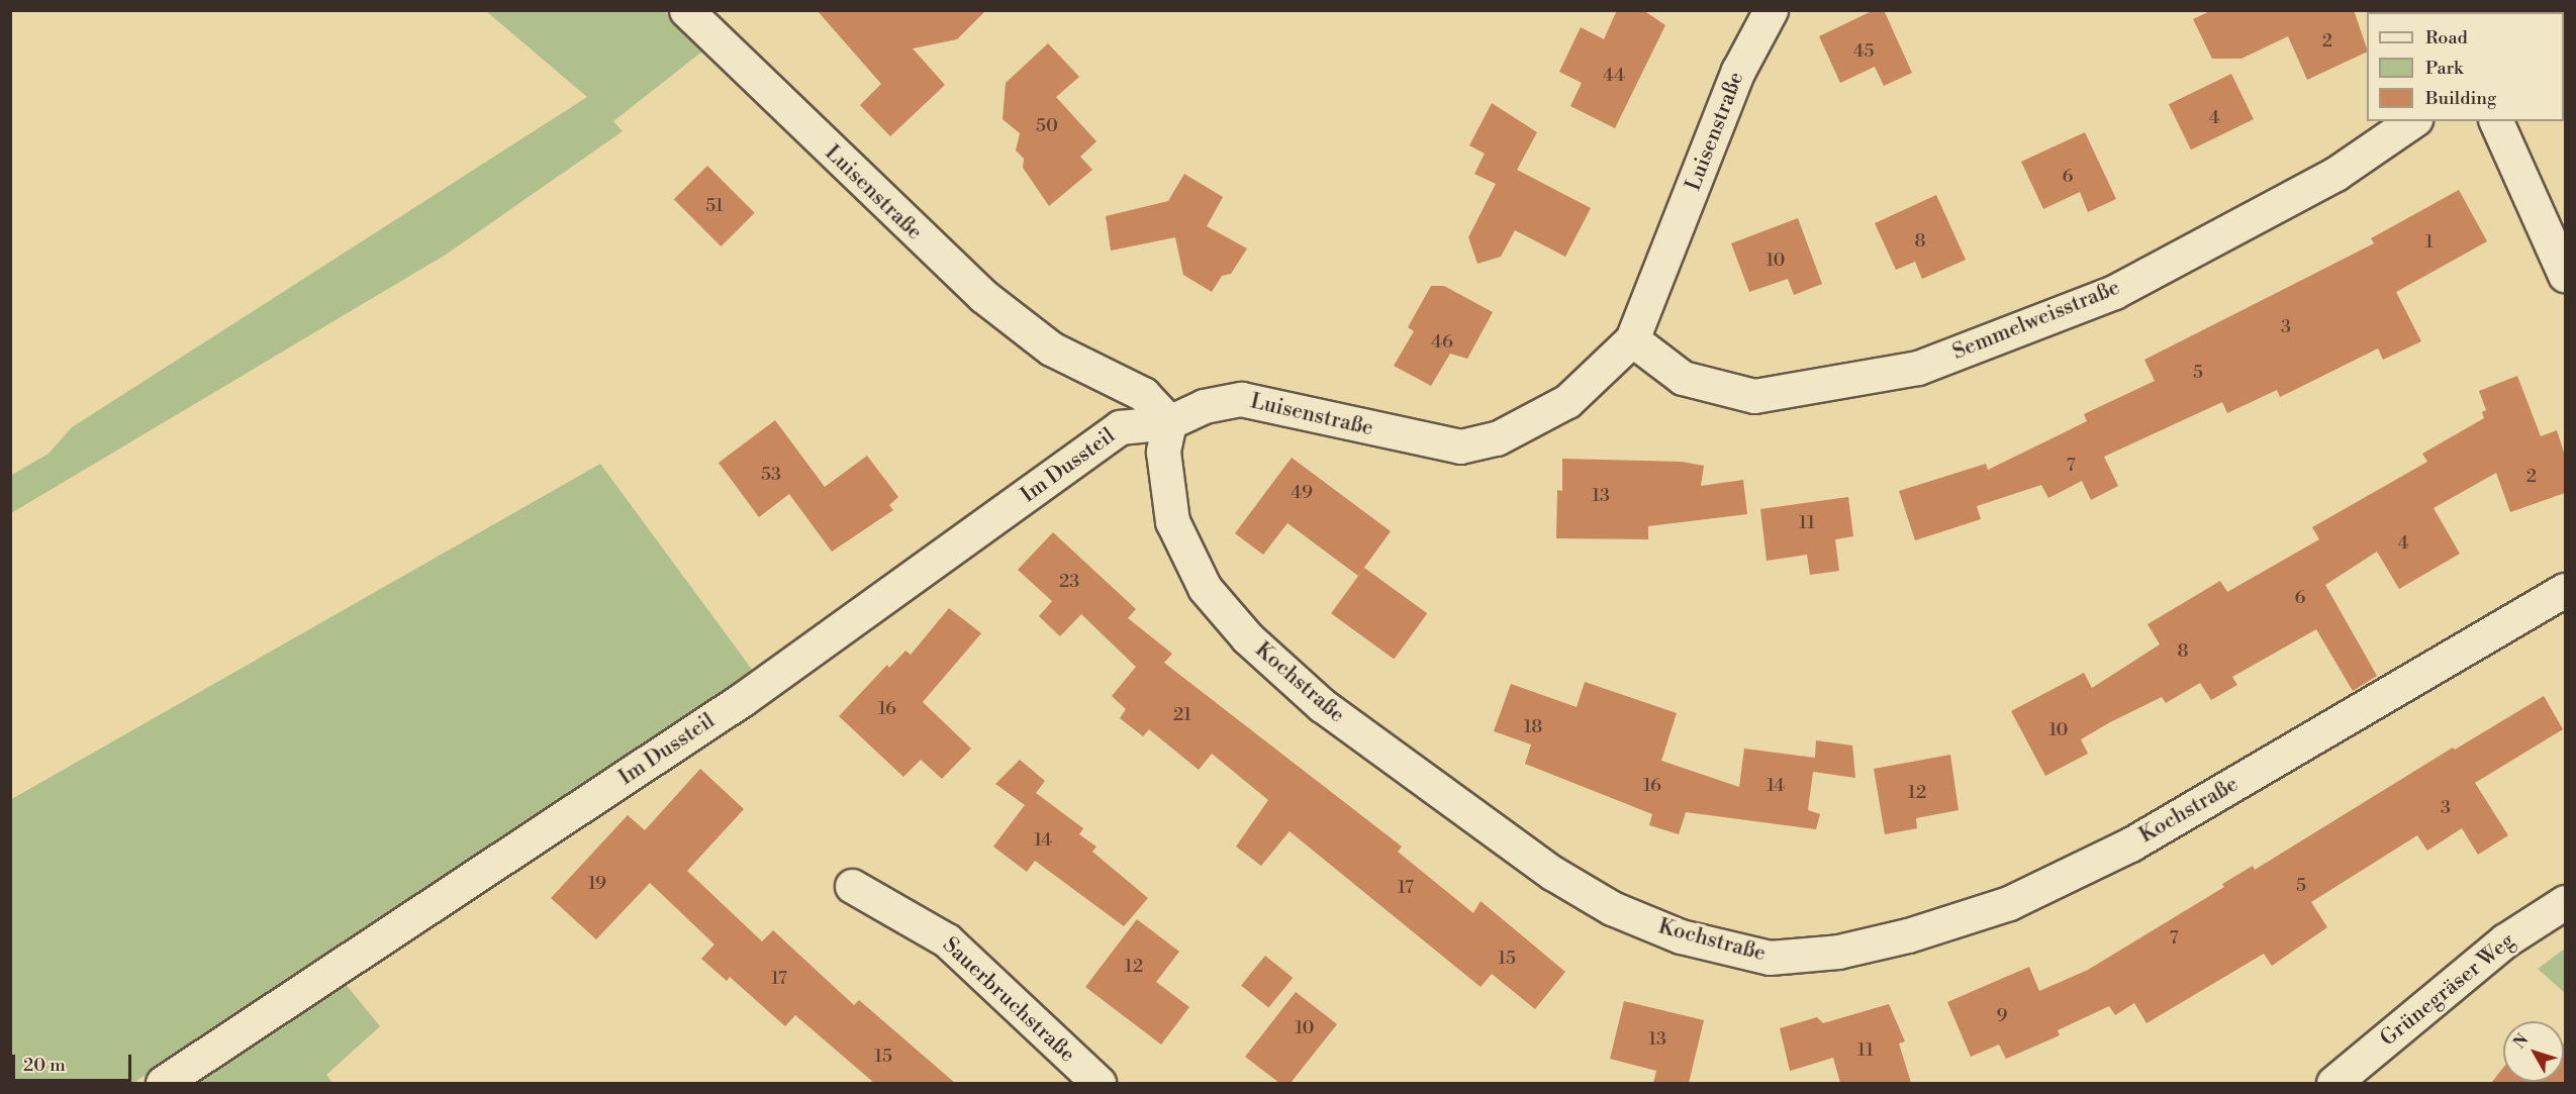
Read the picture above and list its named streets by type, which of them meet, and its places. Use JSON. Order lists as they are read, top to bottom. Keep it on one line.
{"streets":{"street":["Luisenstraße","Semmelweisstraße","Im Dussteil","Kochstraße","Grünegräser Weg","Sauerbruchstraße"]},"crossings":[["Luisenstraße","Semmelweisstraße"],["Luisenstraße","Im Dussteil"],["Luisenstraße","Kochstraße"],["Im Dussteil","Kochstraße"]],"house_numbers":["2","45","44","4","50","6","51","8","1","10","3","46","5","7","53","2","49","13","11","4","23","6","8","16","21","18","10","16","14","12","3","14","19","5","17","7","15","12","17","9","10","13","11","15"],"legend":["Road","Park","Building"],"scale_bar":"20 m","north":"top left"}
